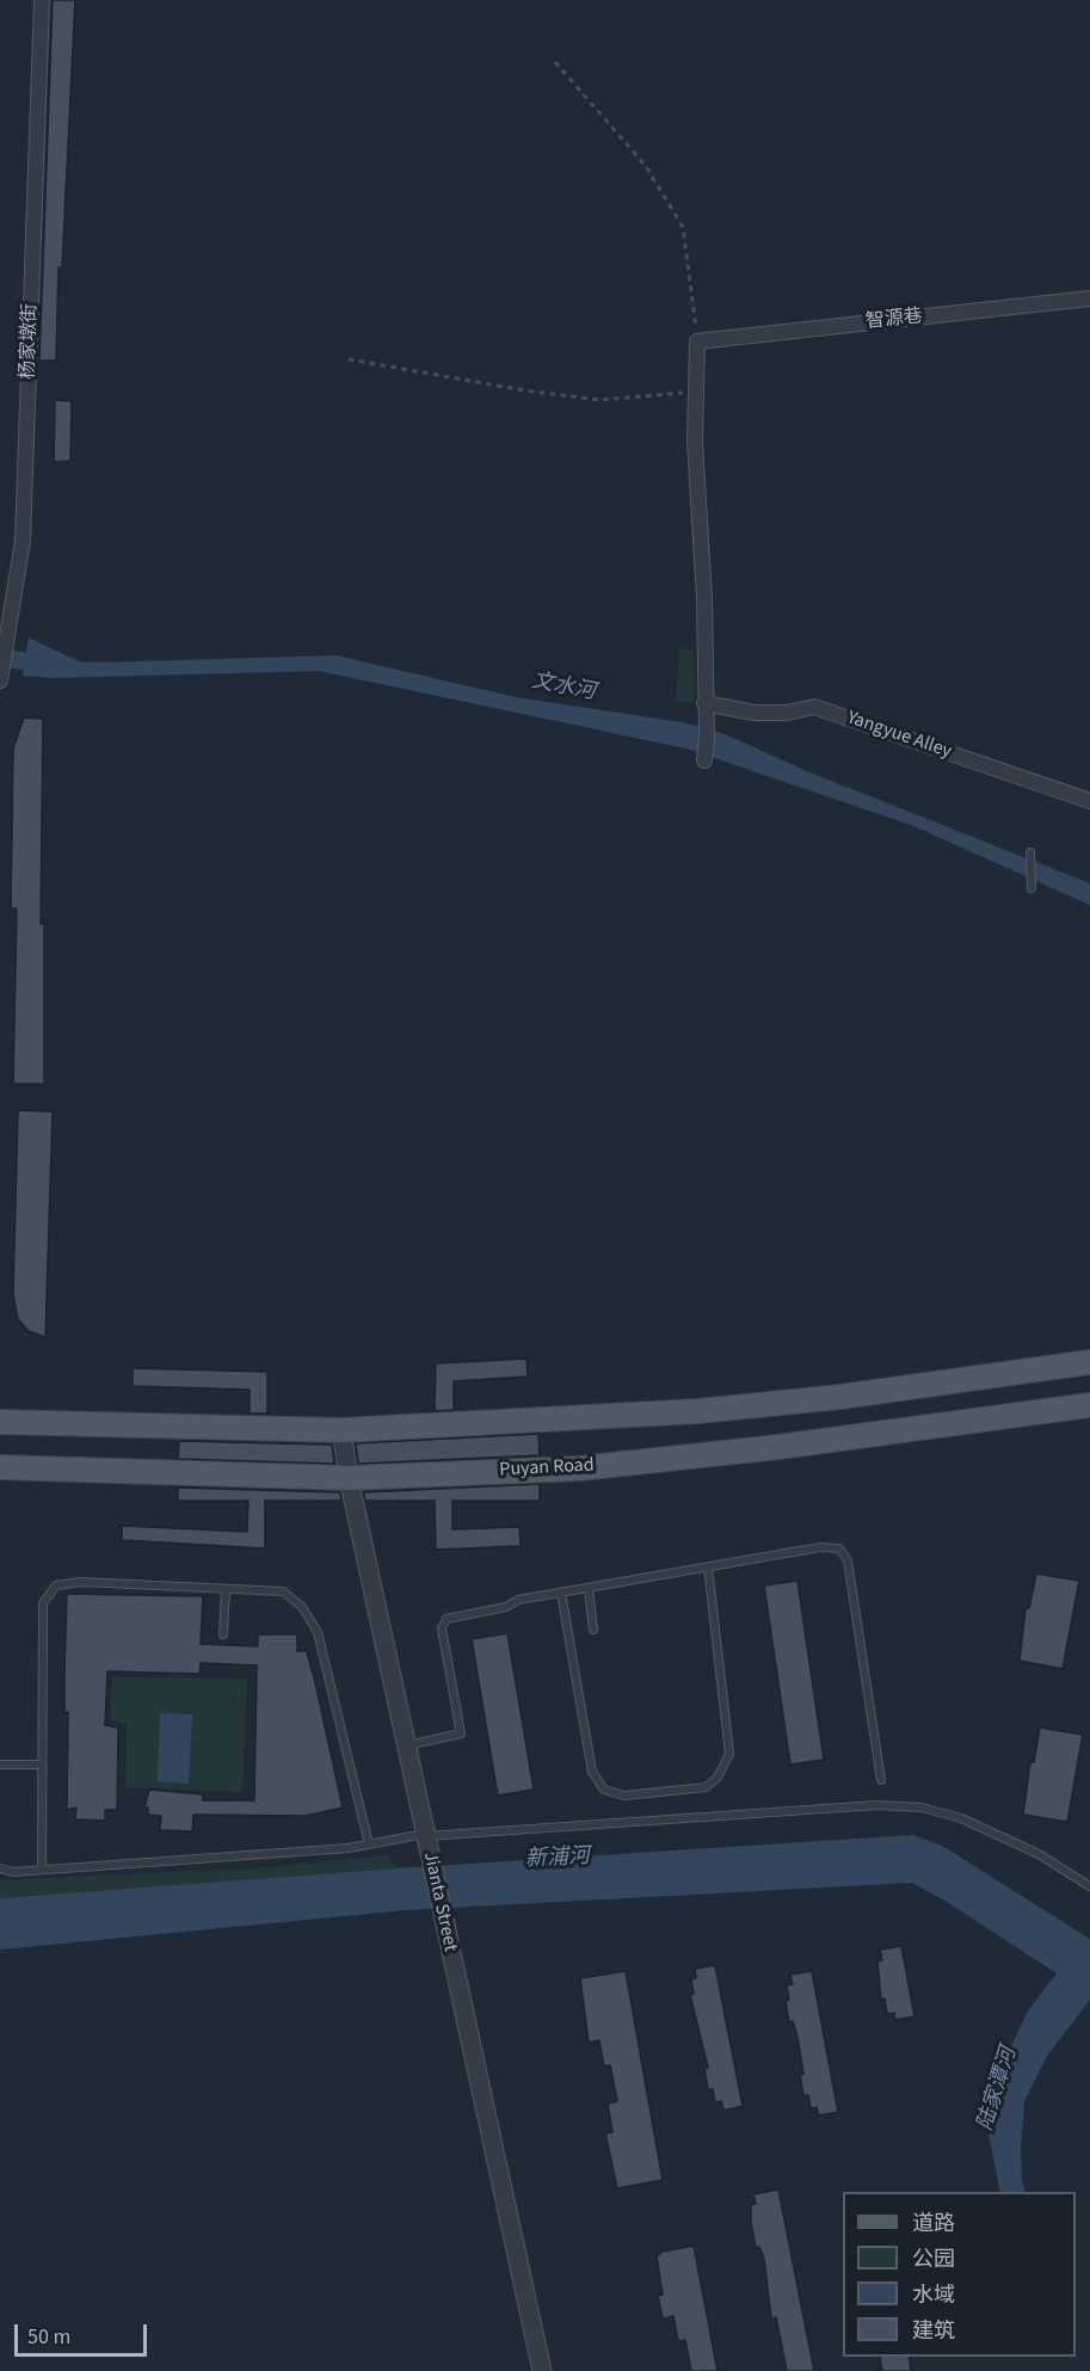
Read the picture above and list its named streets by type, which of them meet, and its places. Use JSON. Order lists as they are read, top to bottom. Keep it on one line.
{"streets":{"main road":["Puyan Road"],"street":["智源巷","杨家墩街","Yangyue Alley","Jianta Street"]},"crossings":[["Puyan Road","Jianta Street"]],"water":["文水河","新浦河","陆家潭河"],"legend":["道路","公园","水域","建筑"],"scale_bar":"50 m"}
